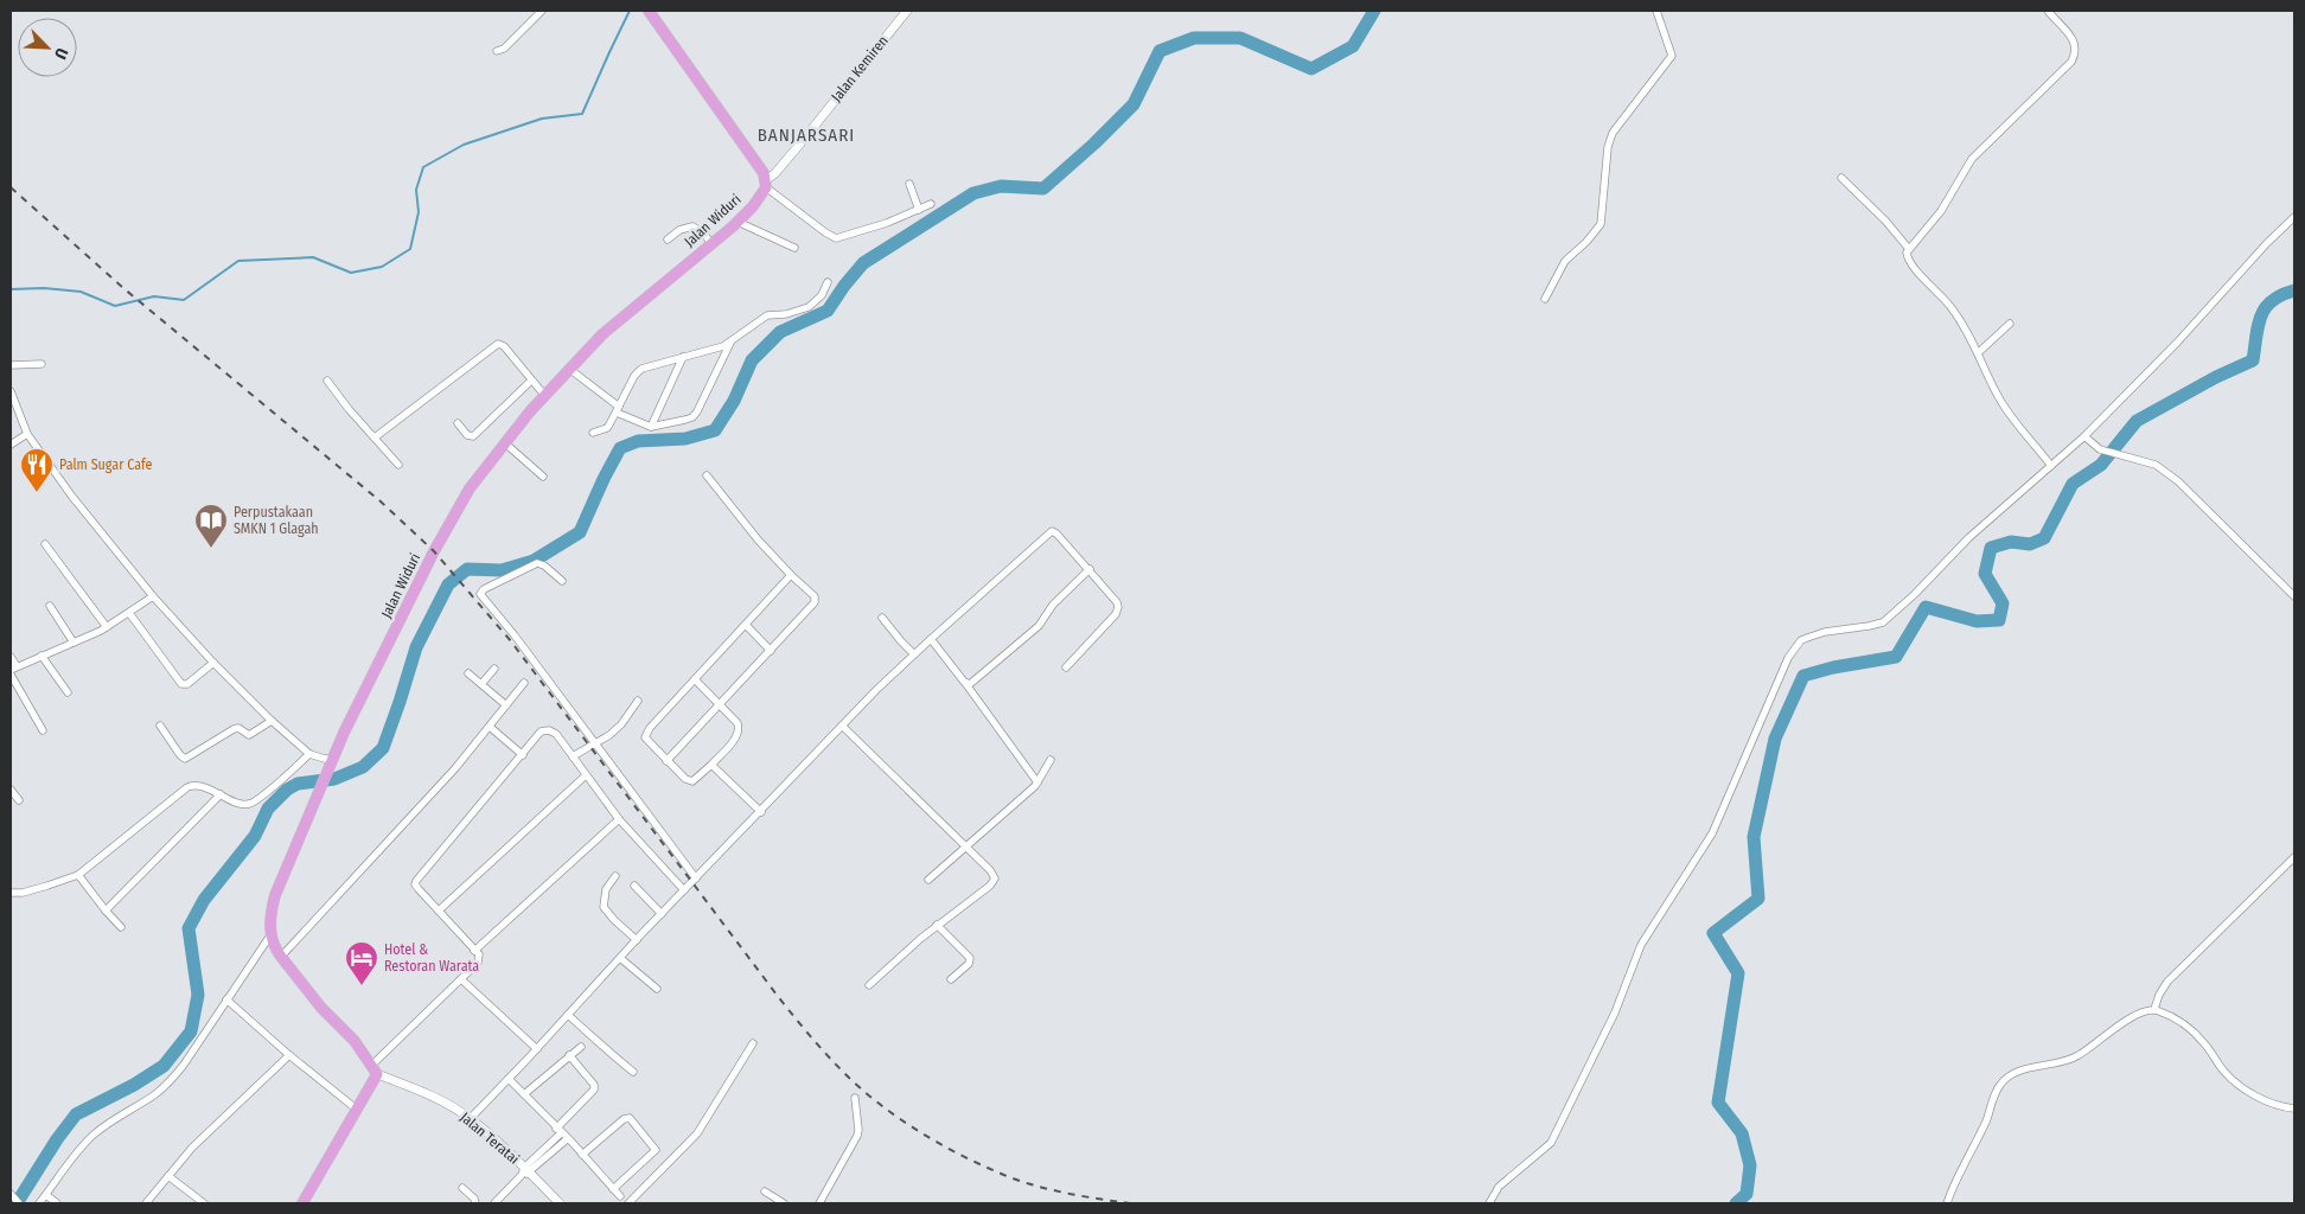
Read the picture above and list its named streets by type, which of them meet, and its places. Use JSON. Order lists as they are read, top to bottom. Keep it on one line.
{"streets":{"main road":["Jalan Widuri"],"street":["Jalan Kemiren","Jalan Teratai"]},"crossings":[["Jalan Kemiren","Jalan Widuri"],["Jalan Widuri","Jalan Teratai"]],"districts":["BANJARSARI"],"places":{"restaurant":["Palm Sugar Cafe"],"library":["Perpustakaan SMKN 1 Glagah"],"hotel":["Hotel & Restoran Warata"]},"north":"bottom right"}
